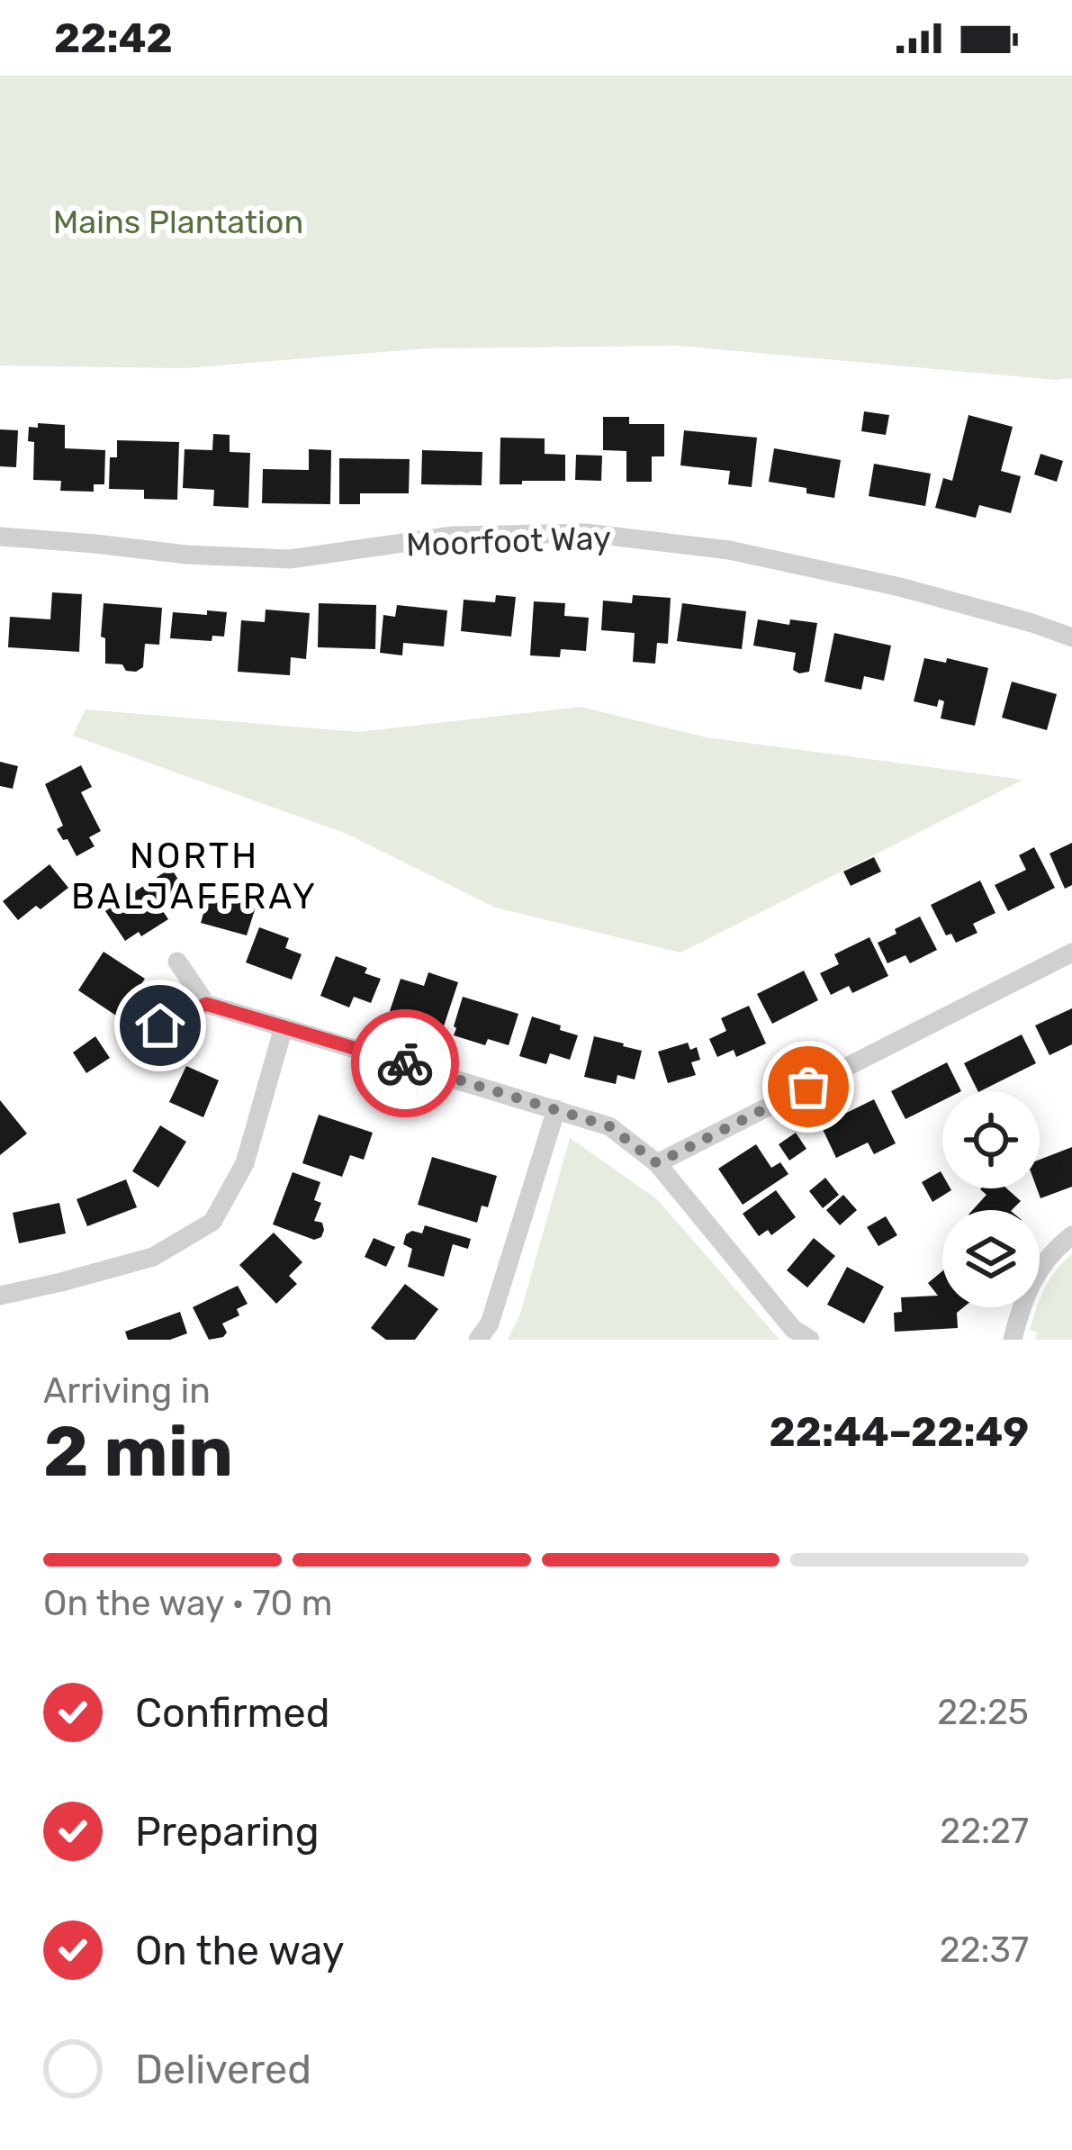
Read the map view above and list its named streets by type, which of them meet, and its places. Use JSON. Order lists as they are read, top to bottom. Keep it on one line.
{"streets":{"street":["Moorfoot Way"]},"districts":["NORTH BALJAFFRAY"],"parks":["Mains Plantation"],"page":{"status":"22:42","heading":["2 min","Arriving in","22:44–22:49"],"bar":"On the way · 70 m","list":[["Confirmed","22:25"],["Preparing","22:27"],["On the way","22:37"],"Delivered"]}}
